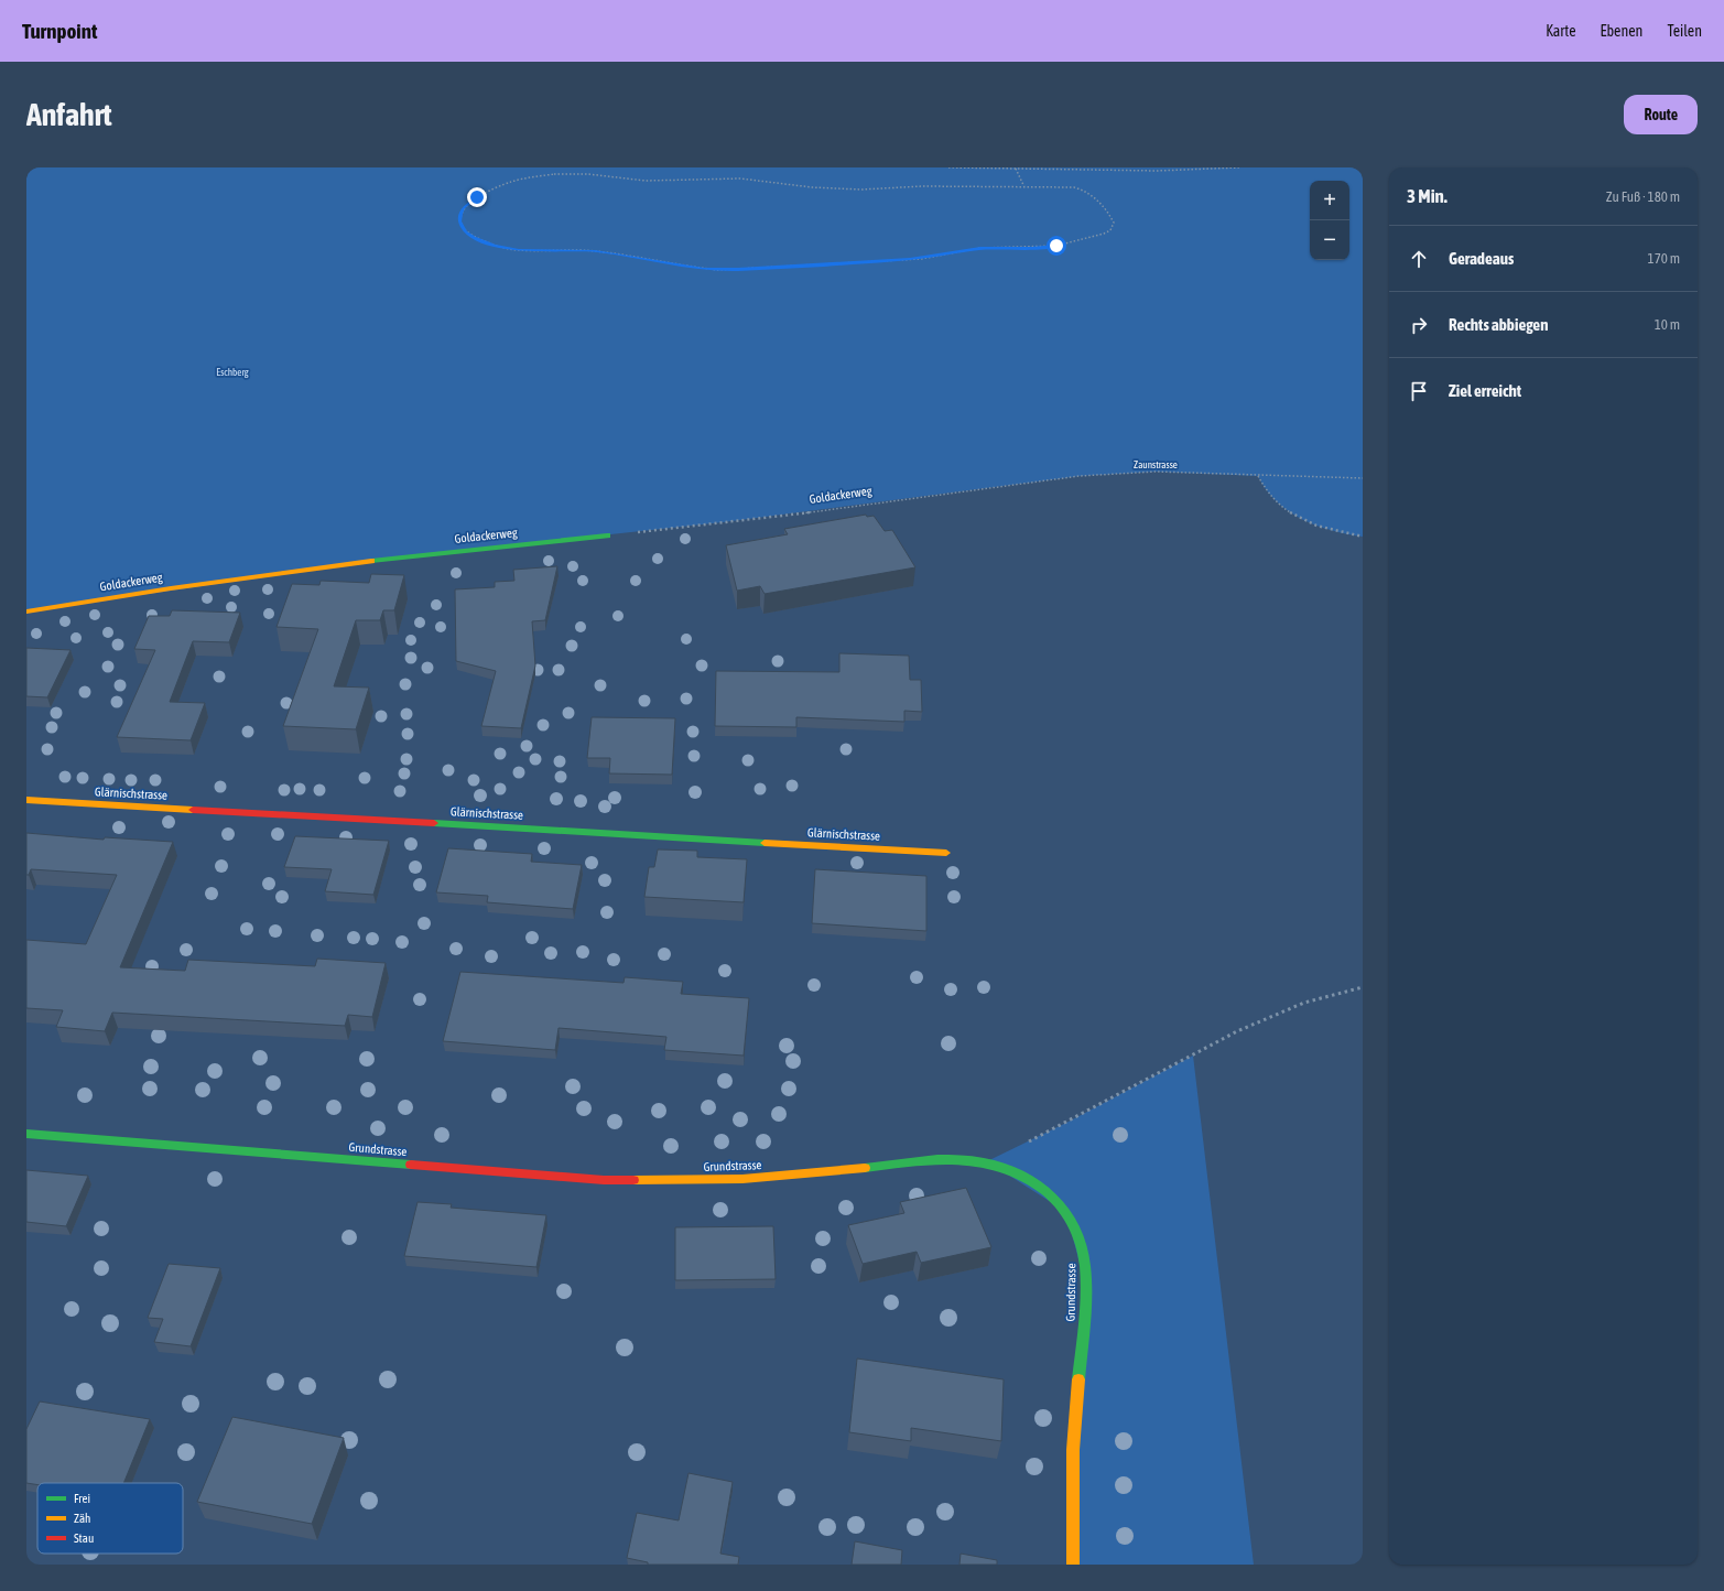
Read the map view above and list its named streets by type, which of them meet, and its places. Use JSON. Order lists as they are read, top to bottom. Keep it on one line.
{"streets":{"street":["Goldackerweg","Glärnischstrasse","Grundstrasse"],"path":["Zaunstrasse"]},"crossings":[["Zaunstrasse","Goldackerweg"]],"parks":["Eschberg"],"legend":["Frei","Zäh","Stau"],"page":{"header":"Turnpoint","nav":["Karte","Ebenen","Teilen"],"buttons":"Route","title":"Anfahrt","heading":["3 Min.","Zu Fuß · 180 m"],"map_buttons":["+","−"],"list":[["Geradeaus","170 m"],["Rechts abbiegen","10 m"],"Ziel erreicht"]}}
